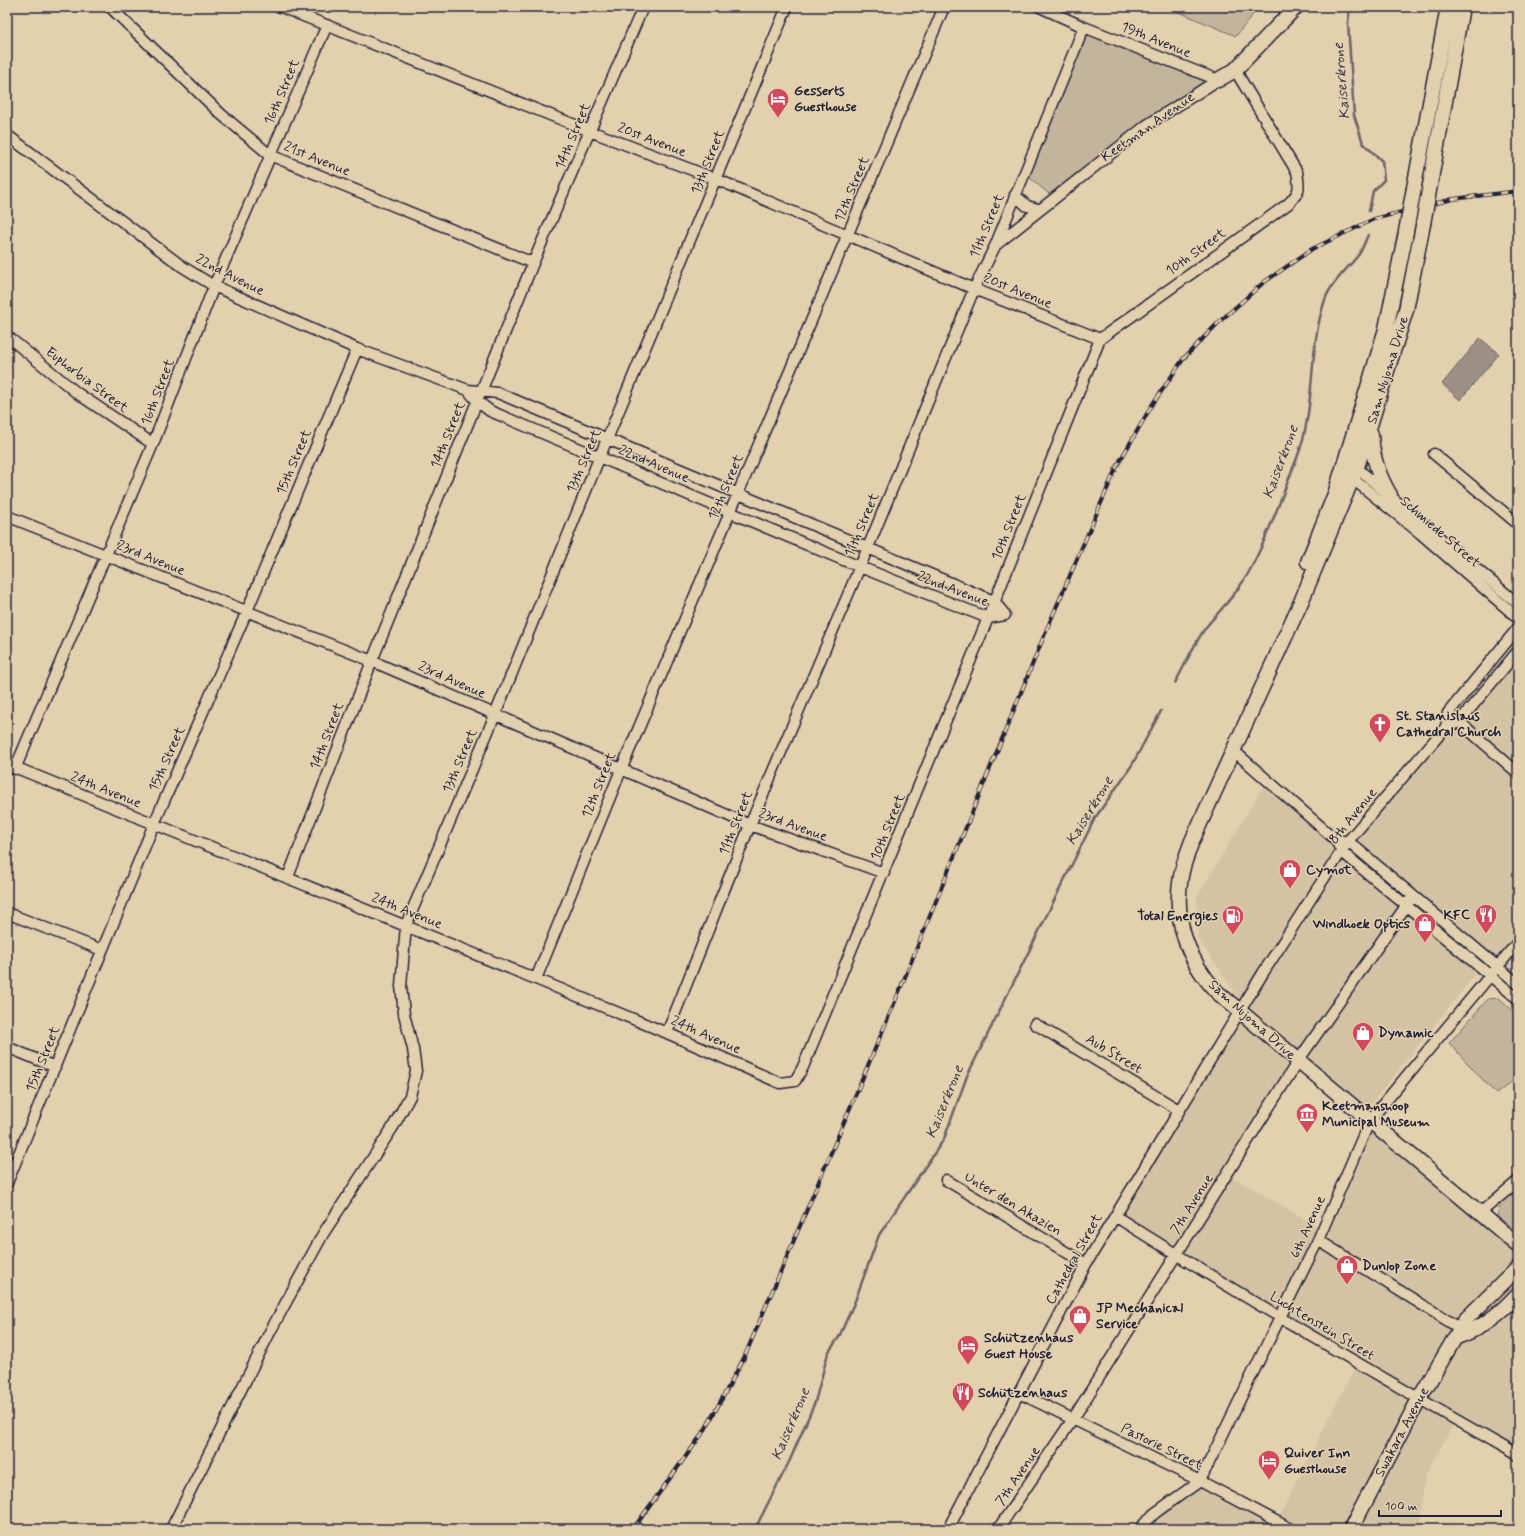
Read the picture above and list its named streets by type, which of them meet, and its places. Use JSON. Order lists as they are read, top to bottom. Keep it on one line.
{"streets":{"main road":["Keetman Avenue","Sam Nujoma Drive","Swakara Avenue"],"street":["19th Avenue","16th Street","14th Street","20st Avenue","21st Avenue","13th Street","12th Street","11th Street","10th Street","22nd Avenue","Euphorbia Street","15th Street","Schmiede Street","23rd Avenue","24th Avenue","8th Avenue","Aub Street","Unter den Akazien","7th Avenue","6th Avenue","Cathedral Street","Luchtenstein Street","Pastorie Street"]},"crossings":[["19th Avenue","Keetman Avenue"],["19th Avenue","11th Street"],["16th Street","20st Avenue"],["16th Street","21st Avenue"],["16th Street","22nd Avenue"],["16th Street","Euphorbia Street"],["16th Street","23rd Avenue"],["16th Street","24th Avenue"],["Keetman Avenue","11th Street"],["Keetman Avenue","10th Street"],["14th Street","20st Avenue"],["14th Street","21st Avenue"],["14th Street","22nd Avenue"],["14th Street","23rd Avenue"],["14th Street","24th Avenue"],["20st Avenue","13th Street"],["20st Avenue","12th Street"],["20st Avenue","11th Street"],["20st Avenue","10th Street"],["13th Street","22nd Avenue"],["13th Street","23rd Avenue"],["13th Street","24th Avenue"],["12th Street","22nd Avenue"],["12th Street","23rd Avenue"],["12th Street","24th Avenue"],["11th Street","22nd Avenue"],["11th Street","23rd Avenue"],["11th Street","24th Avenue"],["10th Street","22nd Avenue"],["10th Street","23rd Avenue"],["10th Street","24th Avenue"],["22nd Avenue","15th Street"],["Sam Nujoma Drive","Schmiede Street"],["Sam Nujoma Drive","8th Avenue"],["Sam Nujoma Drive","7th Avenue"],["Sam Nujoma Drive","6th Avenue"],["Sam Nujoma Drive","Cathedral Street"],["15th Street","23rd Avenue"],["15th Street","24th Avenue"],["8th Avenue","Cathedral Street"],["Aub Street","Cathedral Street"],["Unter den Akazien","Cathedral Street"],["7th Avenue","Luchtenstein Street"],["7th Avenue","Pastorie Street"],["6th Avenue","Luchtenstein Street"],["6th Avenue","Pastorie Street"],["Cathedral Street","Luchtenstein Street"],["Cathedral Street","Pastorie Street"],["Luchtenstein Street","Swakara Avenue"]],"water":["Kaiserkrone"],"places":{"hotel":["Gesserts Guesthouse","Schützenhaus Guest House","Quiver Inn Guesthouse"],"church":["St. Stanislaus Cathedral Church"],"shop":["Cymot","Windhoek Optics","Dynamic","Dunlop Zone","JP Mechanical Service"],"restaurant":["KFC","Schützenhaus"],"fuel station":["Total Energies"],"museum":["Keetmanshoop Municipal Museum"]},"scale_bar":"100 m"}
